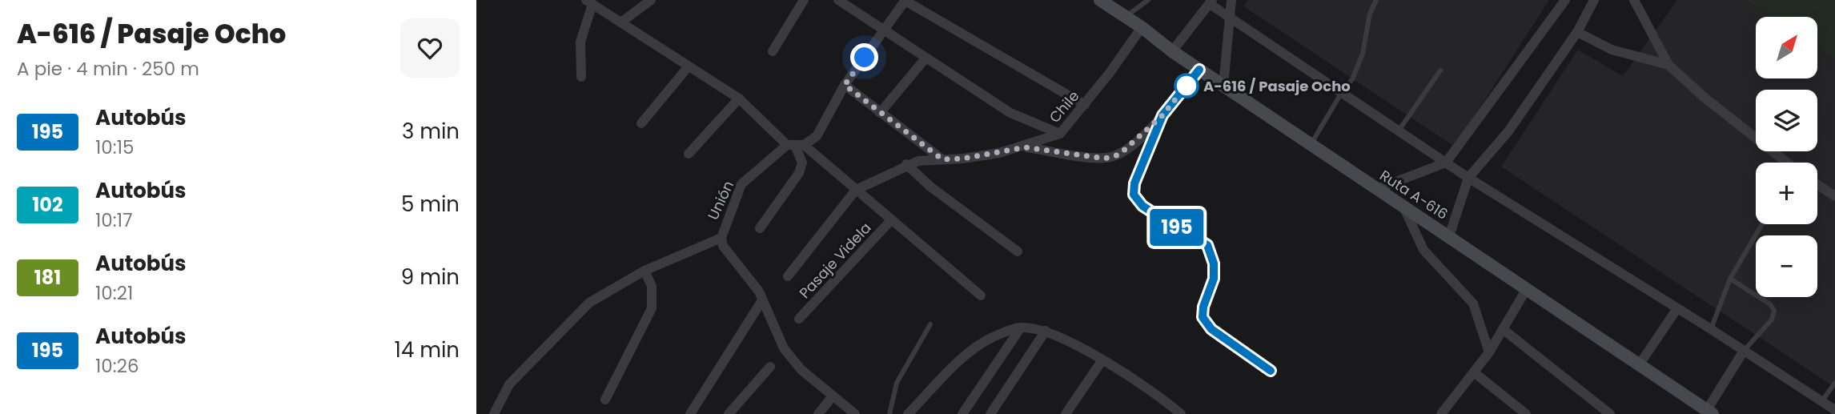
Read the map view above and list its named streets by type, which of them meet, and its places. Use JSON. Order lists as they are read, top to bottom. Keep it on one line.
{"streets":{"main road":["Ruta A-616"],"street":["Chile","Unión","Pasaje Videla"]},"crossings":[["Chile","Ruta A-616"]],"places":["A-616 / Pasaje Ocho"],"lines":["bus line 195"],"north":"top right","page":{"heading":["A-616 / Pasaje Ocho","A pie · 4 min · 250 m"],"on_map":"195","map_buttons":["+","−"],"list":[{"mark":"195","name":"Autobús","note":"10:15","value":"3 min"},{"mark":"102","name":"Autobús","note":"10:17","value":"5 min"},{"mark":"181","name":"Autobús","note":"10:21","value":"9 min"},{"mark":"195","name":"Autobús","note":"10:26","value":"14 min"}]}}
